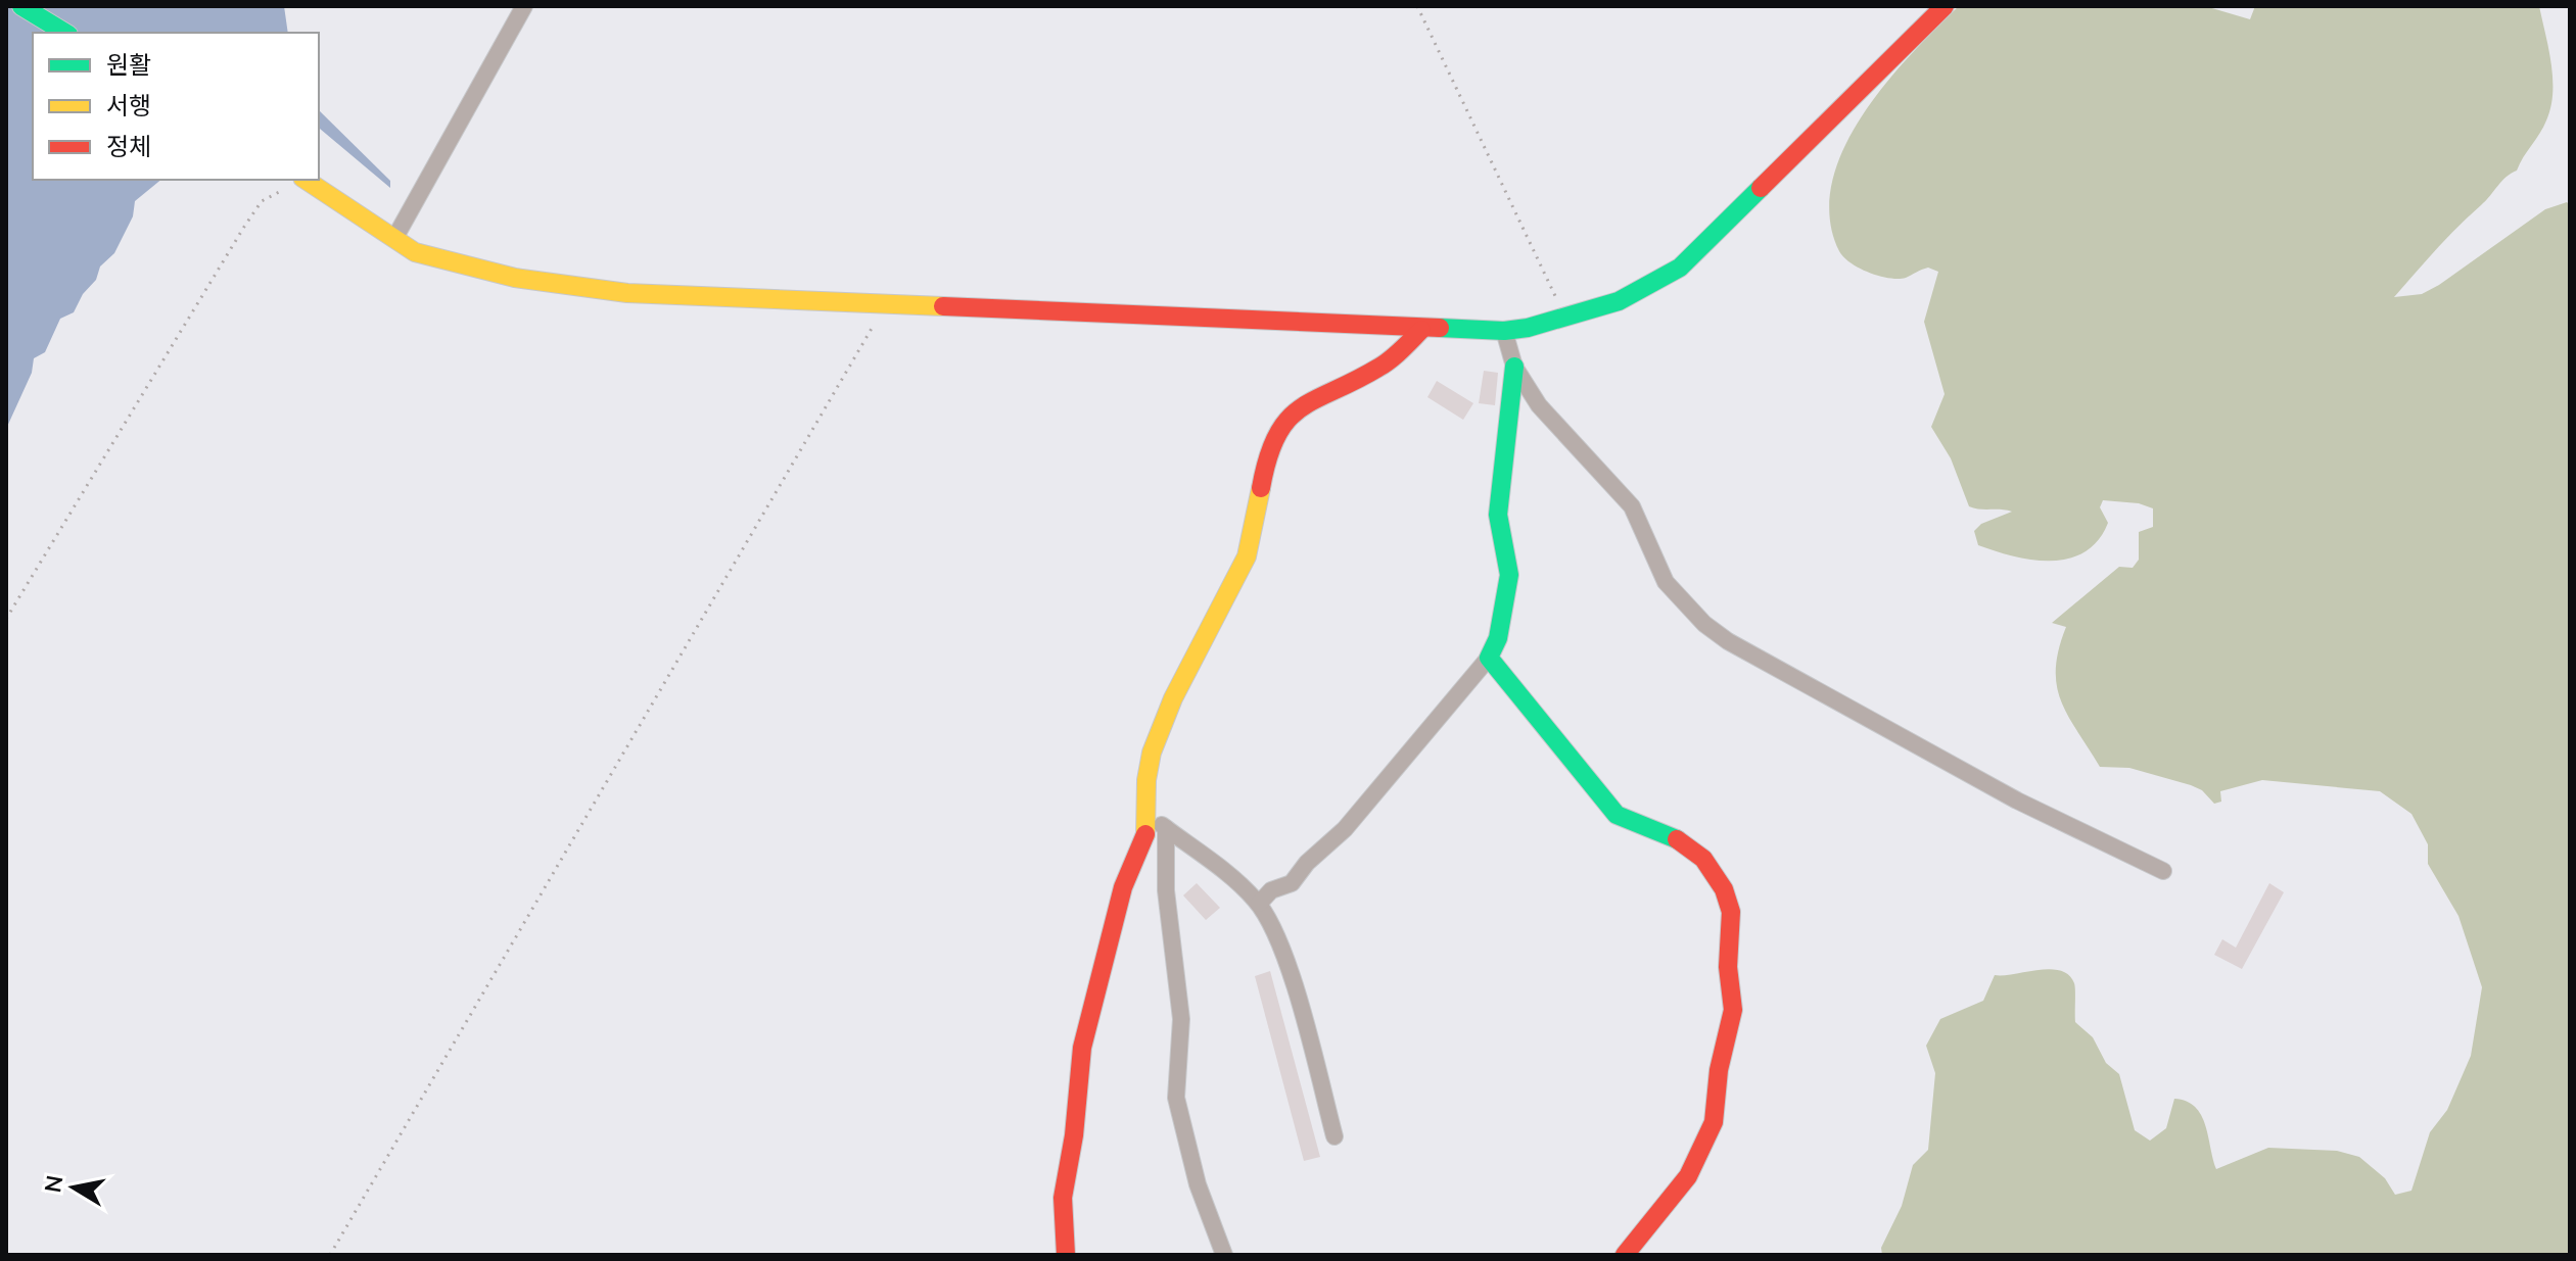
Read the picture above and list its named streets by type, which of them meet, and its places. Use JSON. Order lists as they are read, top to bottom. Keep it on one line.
{"legend":["원활","서행","정체"],"north":"left"}
